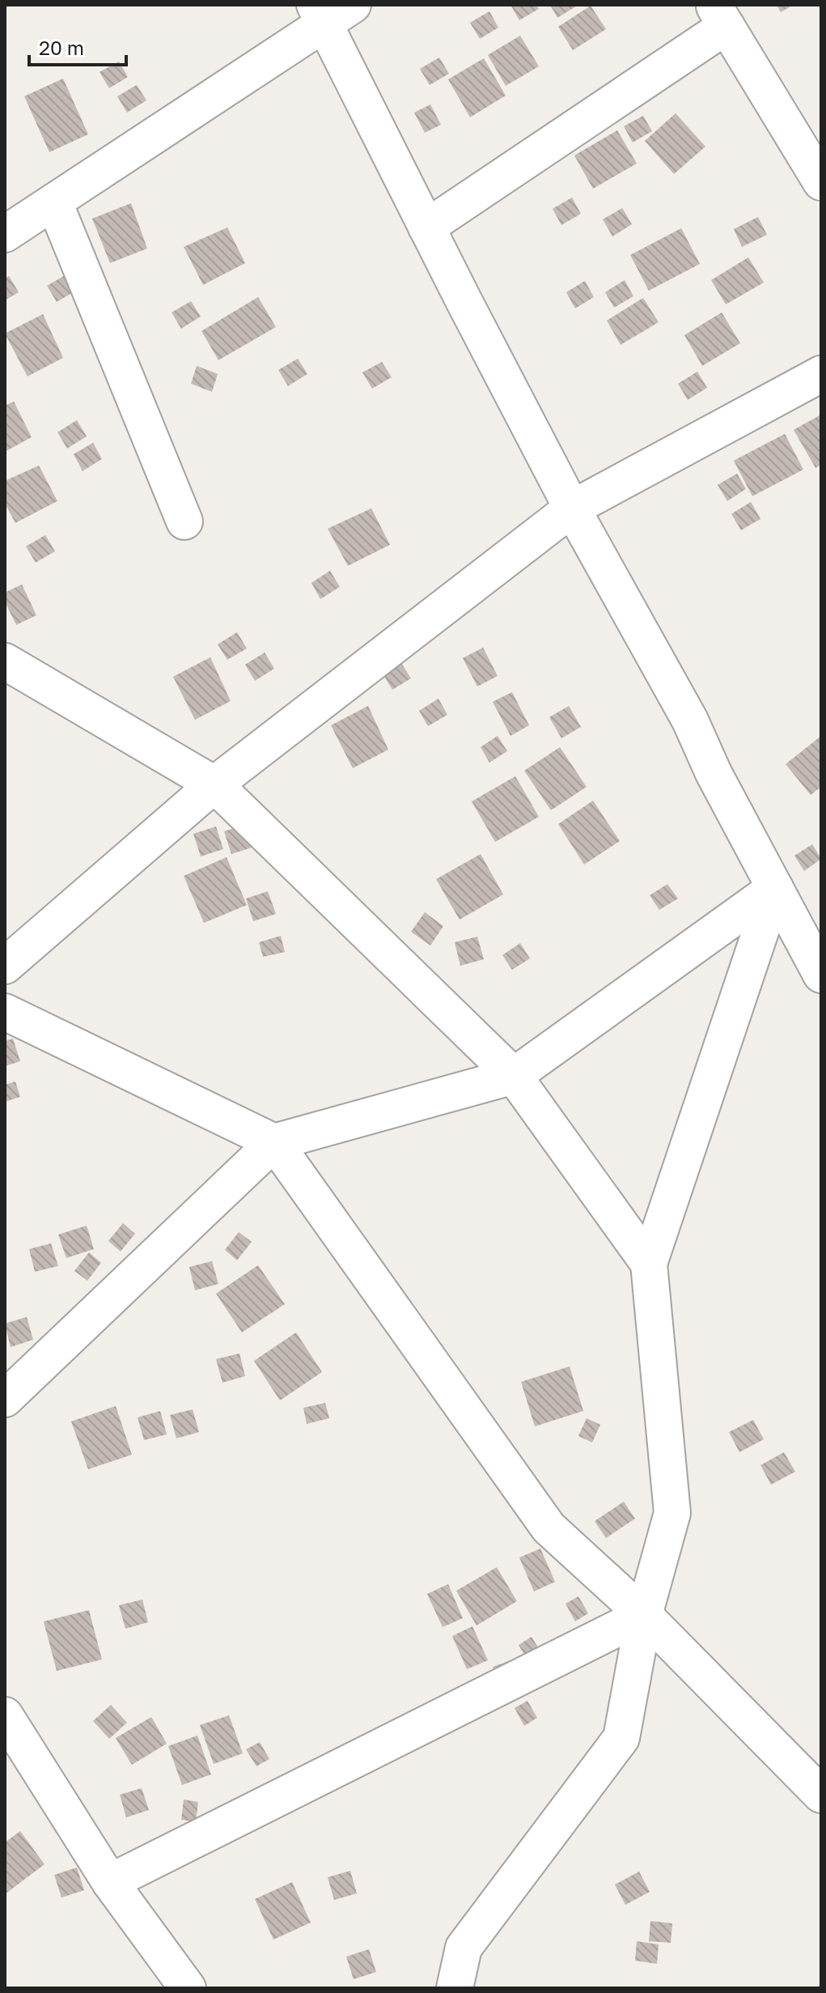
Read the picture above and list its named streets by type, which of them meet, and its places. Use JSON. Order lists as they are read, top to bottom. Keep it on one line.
{"scale_bar":"20 m"}
